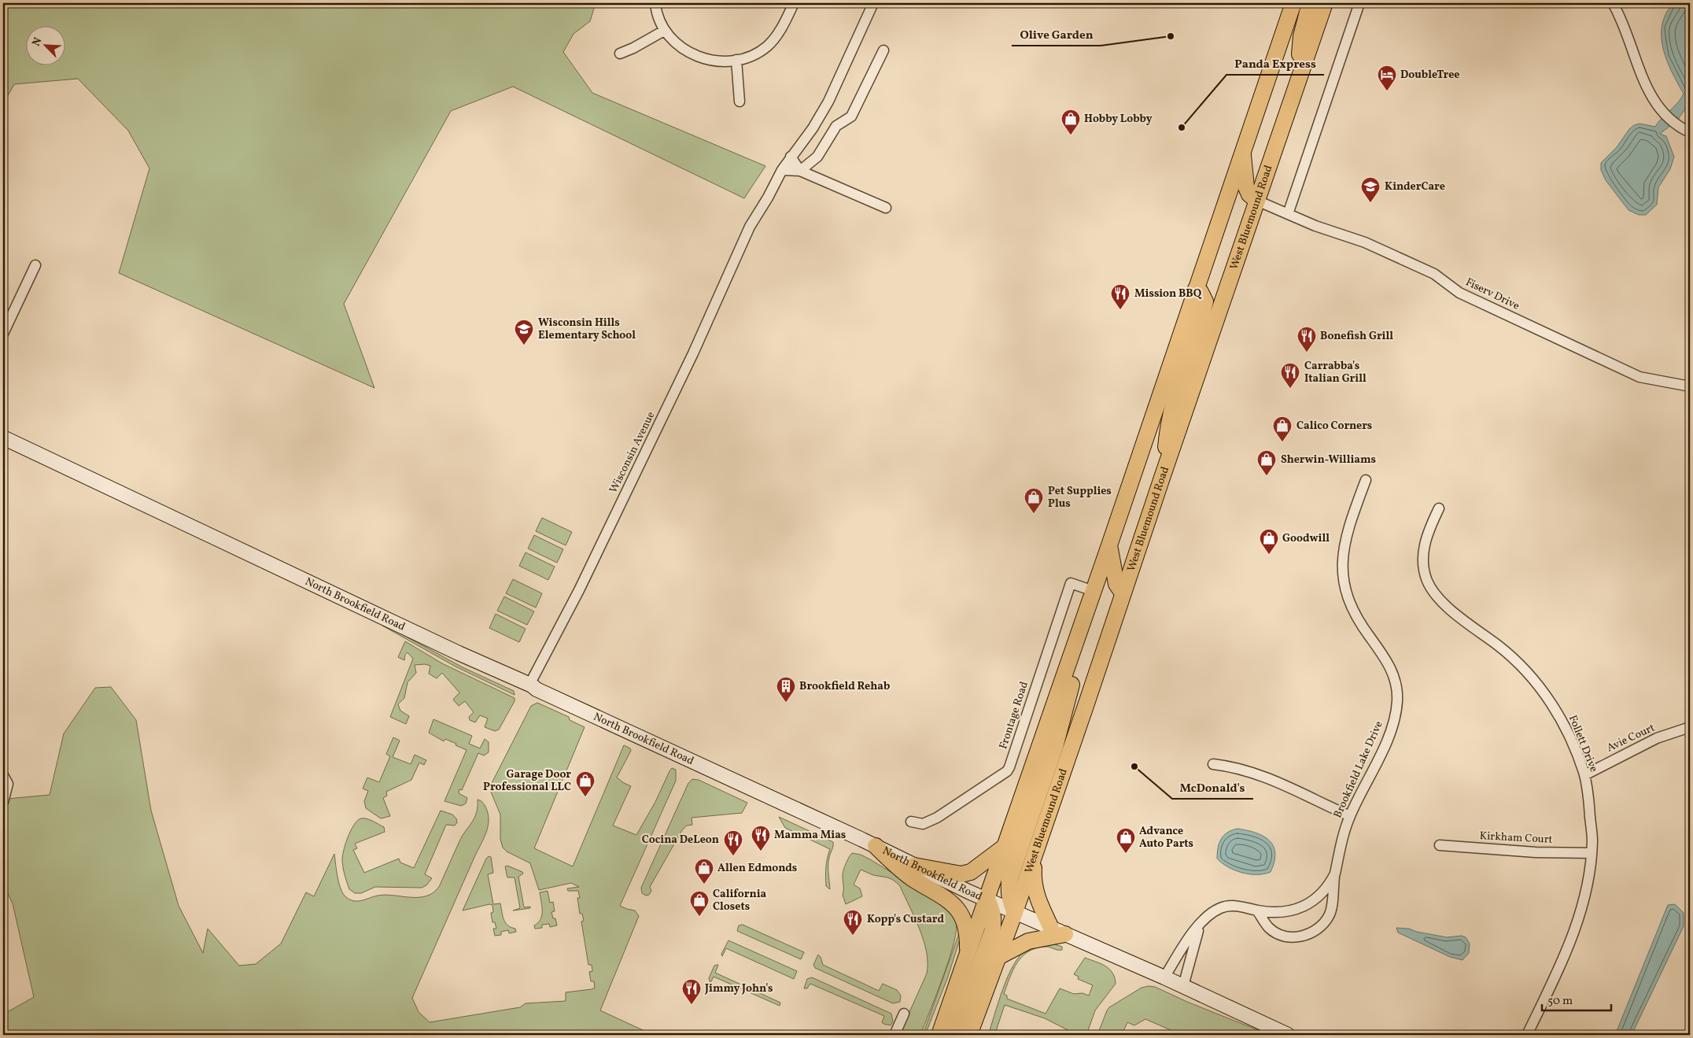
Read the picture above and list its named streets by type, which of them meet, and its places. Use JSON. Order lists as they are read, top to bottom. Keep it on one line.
{"streets":{"main road":["West Bluemound Road"],"street":["Fiserv Drive","Wisconsin Avenue","North Brookfield Road","Frontage Road","Avie Court","Follett Drive","Brookfield Lake Drive","Kirkham Court"]},"crossings":[["West Bluemound Road","Fiserv Drive"],["West Bluemound Road","North Brookfield Road"],["Wisconsin Avenue","North Brookfield Road"],["North Brookfield Road","Brookfield Lake Drive"],["Avie Court","Follett Drive"],["Follett Drive","Kirkham Court"]],"places":{"other":["Olive Garden","Panda Express","McDonald's"],"hotel":["DoubleTree"],"shop":["Hobby Lobby","Calico Corners","Sherwin-Williams","Pet Supplies Plus","Goodwill","Garage Door Professional LLC","Advance Auto Parts","Allen Edmonds","California Closets"],"school or university":["KinderCare","Wisconsin Hills Elementary School"],"restaurant":["Mission BBQ","Bonefish Grill","Carrabba's Italian Grill","Mamma Mias","Cocina DeLeon","Kopp's Custard","Jimmy John's"],"building":["Brookfield Rehab"]},"scale_bar":"50 m","north":"top left"}
